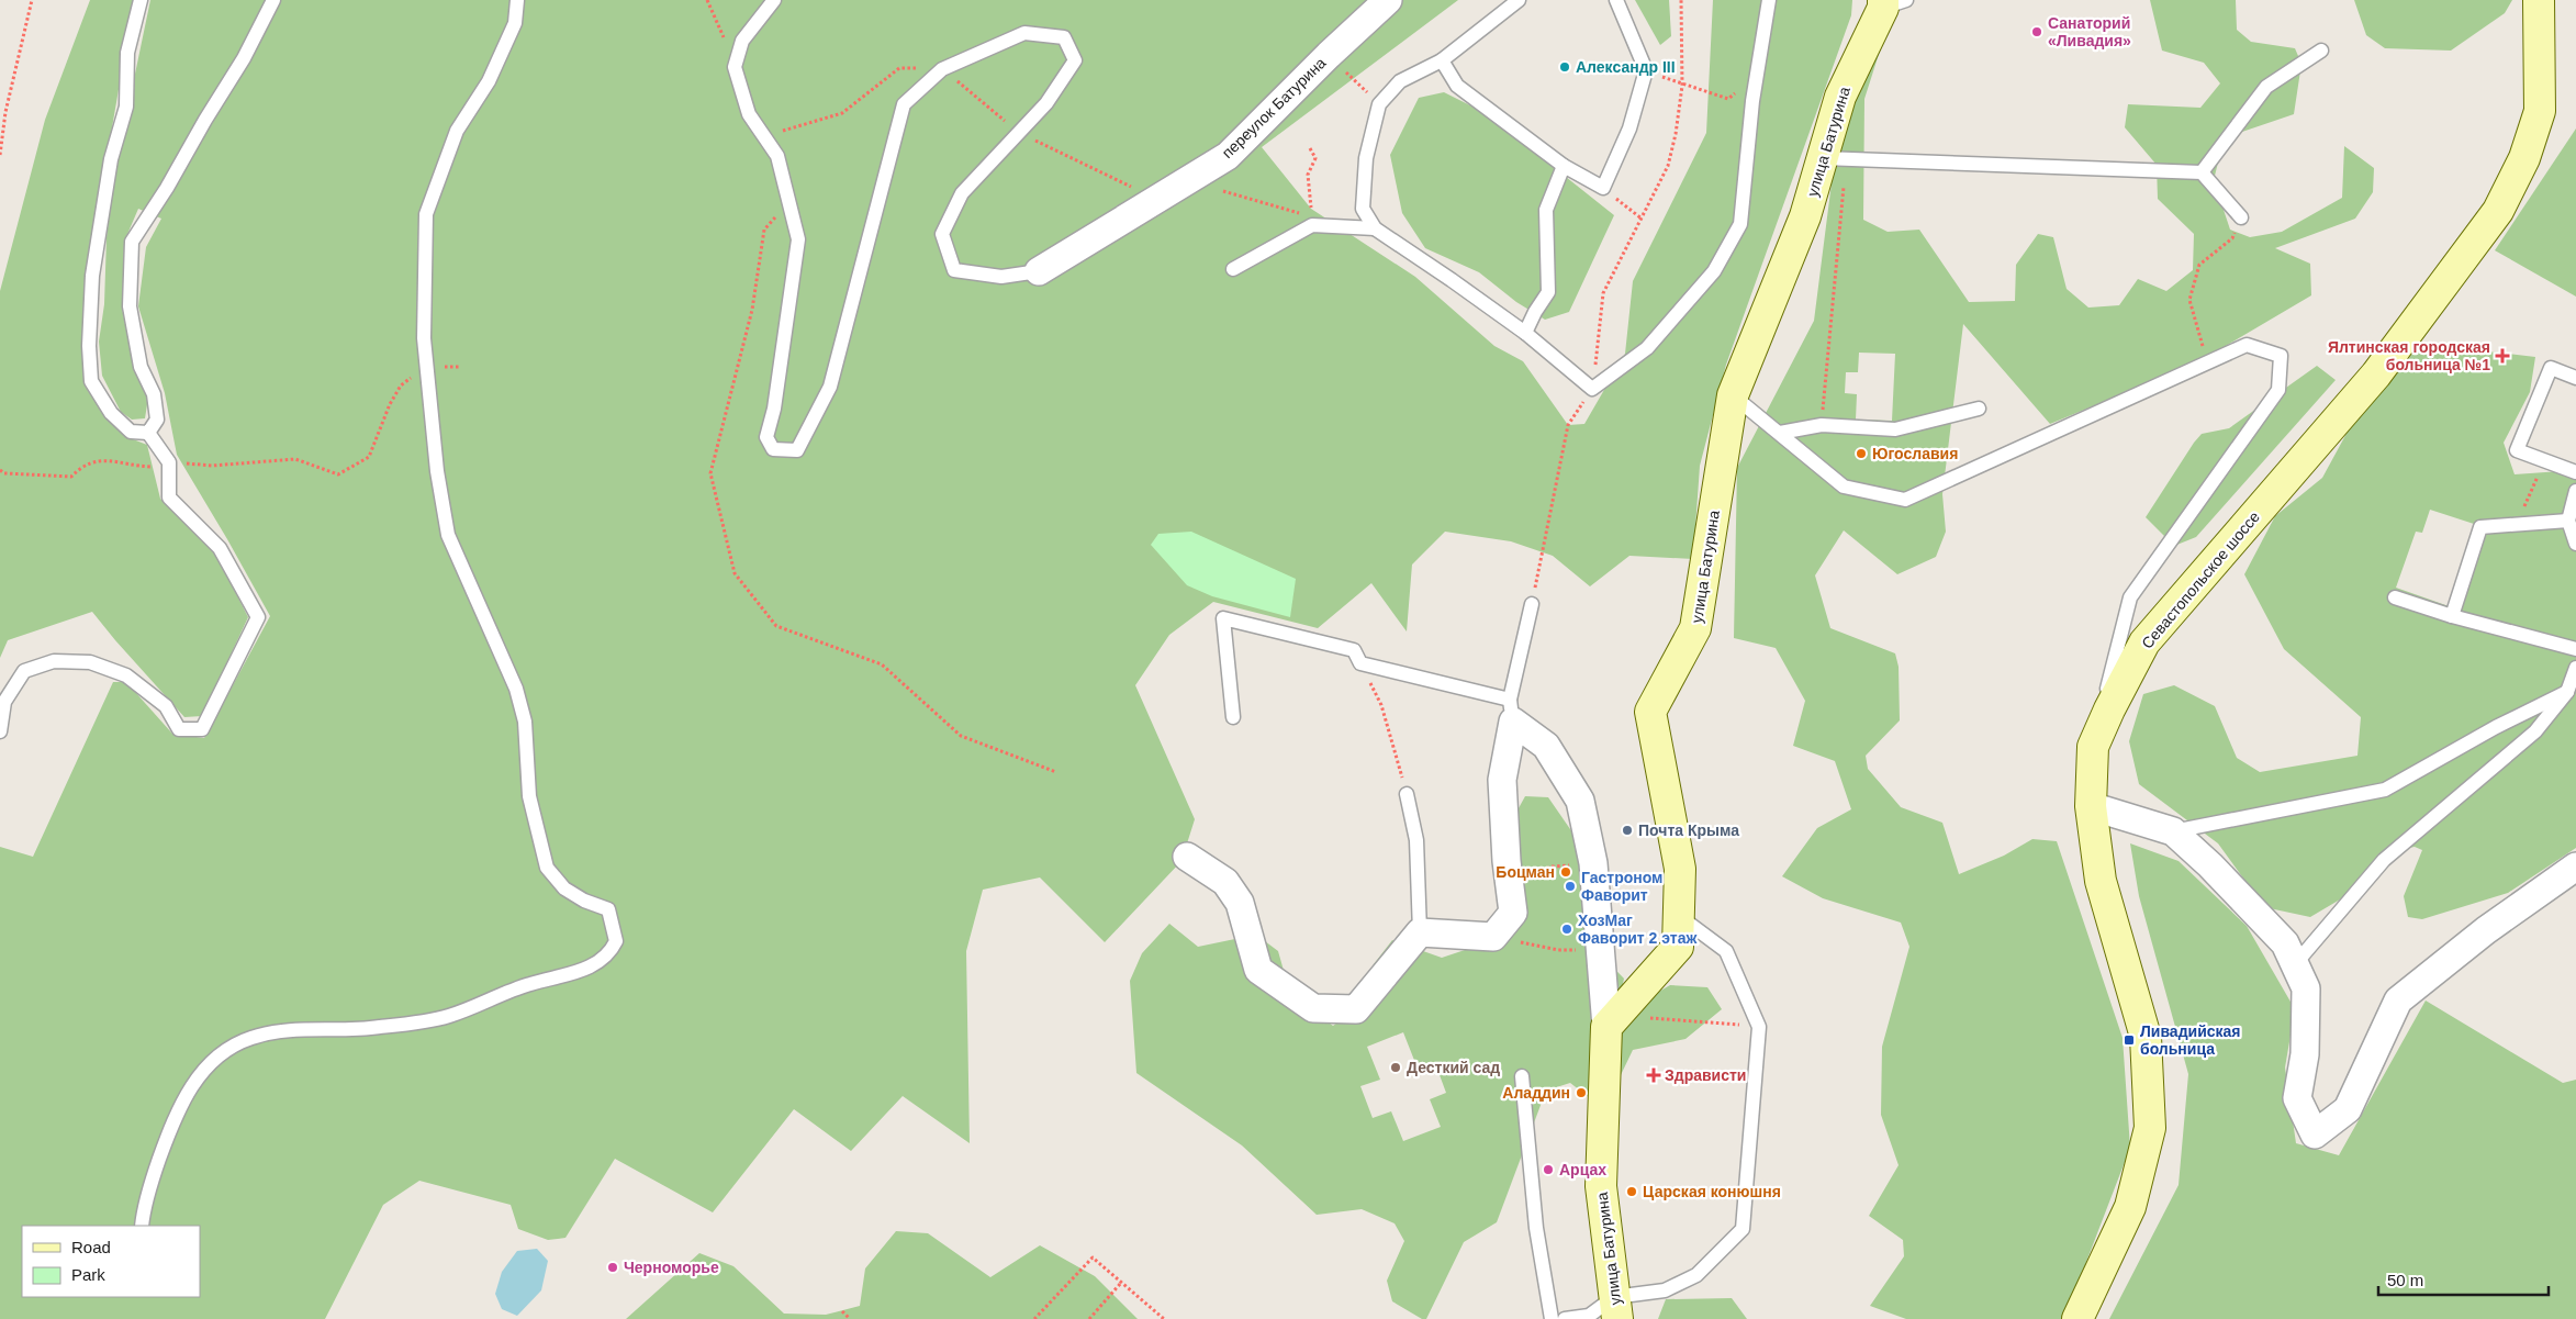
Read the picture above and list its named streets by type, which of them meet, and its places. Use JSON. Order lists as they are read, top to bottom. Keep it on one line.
{"streets":{"main road":["улица Батурина","Севастопольское шоссе"],"street":["переулок Батурина"]},"places":{"other":["Санаторий «Ливадия»","Александр III","Югославия","Почта Крыма","Боцман","Гастроном Фаворит","ХозМаг Фаворит 2 этаж","Десткий сад","Аладдин","Арцах","Царская конюшня","Черноморье"],"health":["Ялтинская городская больница №1","Здрависти"],"transit":["Ливадийская больница"]},"legend":["Road","Park"],"scale_bar":"50 m"}
